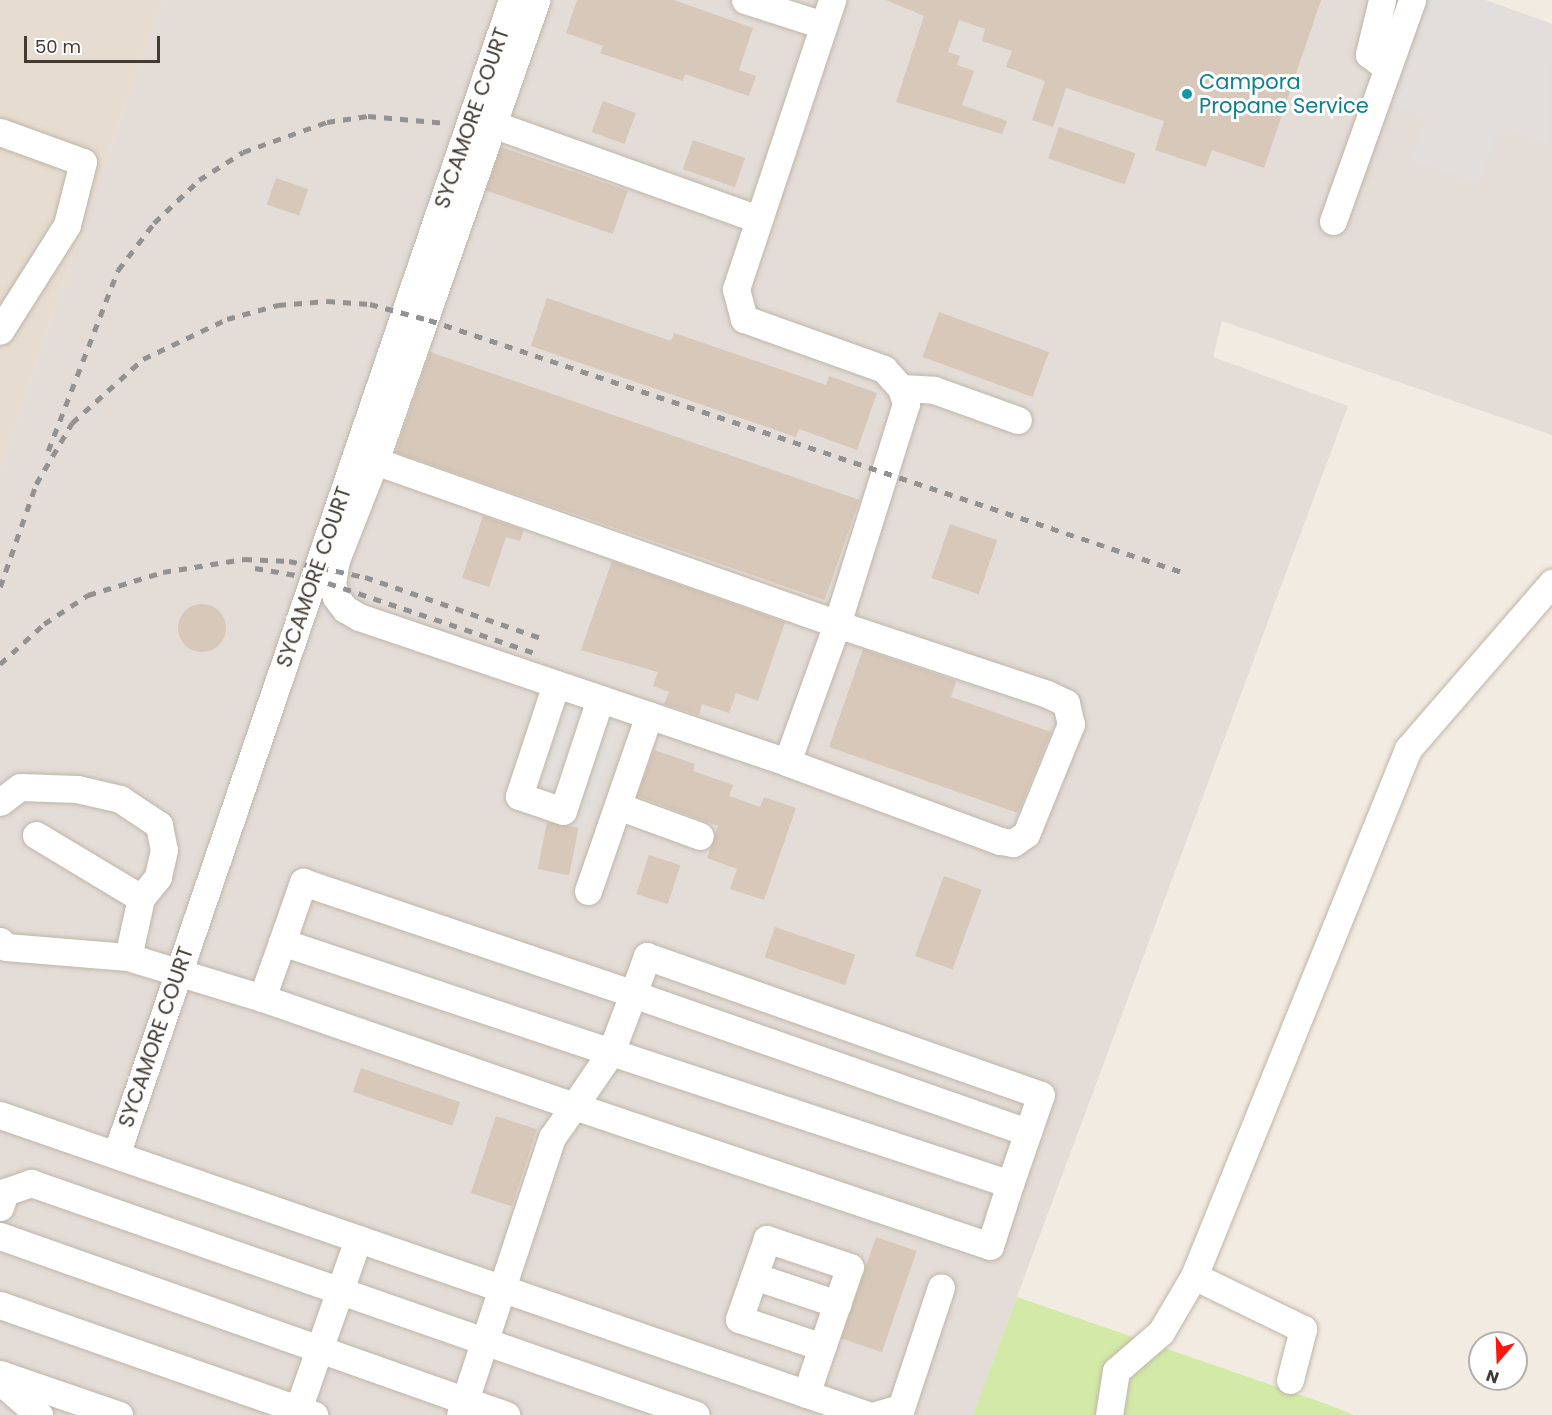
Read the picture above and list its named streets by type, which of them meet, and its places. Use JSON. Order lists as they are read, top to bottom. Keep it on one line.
{"streets":{"lane":["SYCAMORE COURT"]},"places":["Campora Propane Service"],"scale_bar":"50 m","north":"bottom"}
